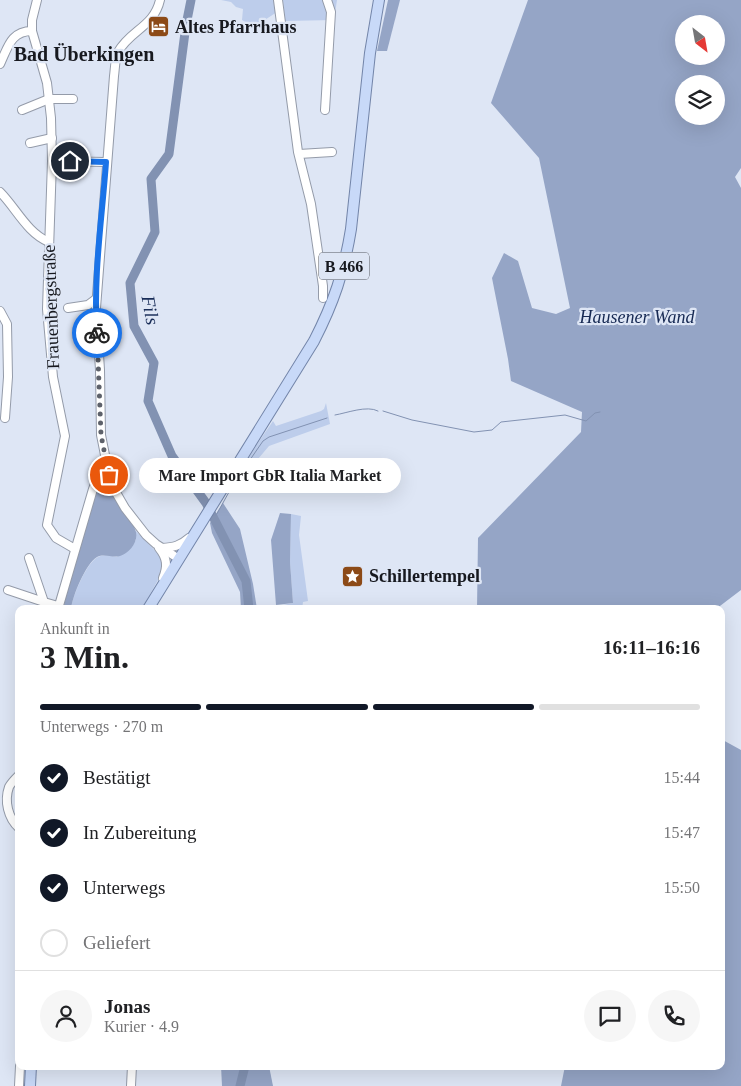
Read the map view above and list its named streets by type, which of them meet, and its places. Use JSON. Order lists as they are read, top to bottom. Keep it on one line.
{"streets":{"main road":["B 466"],"street":["Frauenbergstraße"]},"districts":["Bad Überkingen"],"water":["Fils"],"parks":["Hausener Wand"],"places":{"hotel":["Altes Pfarrhaus"],"other":["Mare Import GbR Italia Market"],"place":["Schillertempel"]},"north":"bottom right","page":{"bubble":"Mare Import GbR Italia Market","heading":["3 Min.","Ankunft in","16:11–16:16"],"panel":["Jonas","Kurier · 4.9"],"bar":"Unterwegs · 270 m","list":[["Bestätigt","15:44"],["In Zubereitung","15:47"],["Unterwegs","15:50"],"Geliefert"]}}
